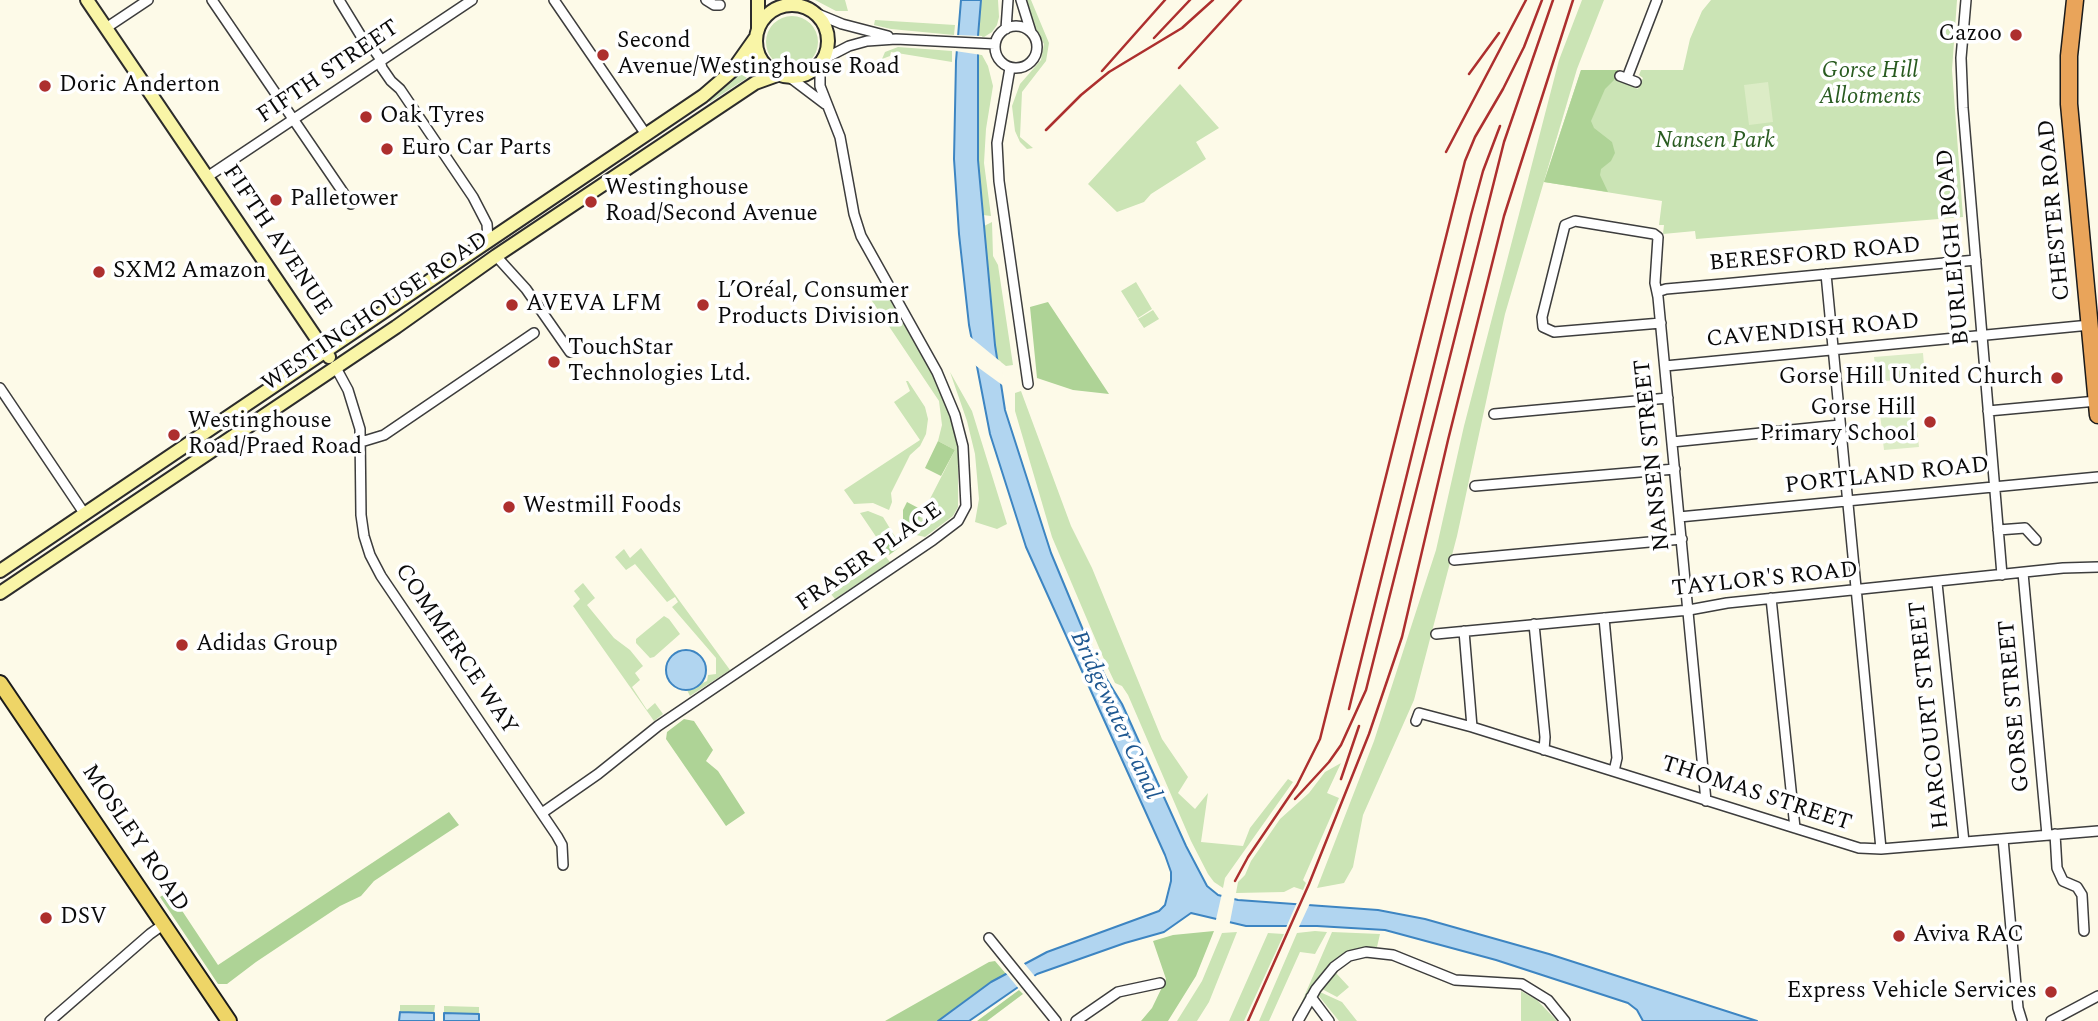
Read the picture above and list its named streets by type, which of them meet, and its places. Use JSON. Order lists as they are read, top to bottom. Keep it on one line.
{"streets":{"highway":["CHESTER ROAD"],"main road":["MOSLEY ROAD"],"street":["FIFTH STREET","FIFTH AVENUE","BURLEIGH ROAD","BERESFORD ROAD","WESTINGHOUSE ROAD","CAVENDISH ROAD","NANSEN STREET","PORTLAND ROAD","FRASER PLACE","TAYLOR'S ROAD","COMMERCE WAY","GORSE STREET","HARCOURT STREET","THOMAS STREET"]},"crossings":[["FIFTH STREET","FIFTH AVENUE"],["CHESTER ROAD","CAVENDISH ROAD"],["FIFTH AVENUE","WESTINGHOUSE ROAD"],["FIFTH AVENUE","COMMERCE WAY"],["BURLEIGH ROAD","BERESFORD ROAD"],["BURLEIGH ROAD","CAVENDISH ROAD"],["BURLEIGH ROAD","PORTLAND ROAD"],["BURLEIGH ROAD","TAYLOR'S ROAD"],["BERESFORD ROAD","NANSEN STREET"],["WESTINGHOUSE ROAD","FRASER PLACE"],["WESTINGHOUSE ROAD","COMMERCE WAY"],["CAVENDISH ROAD","NANSEN STREET"],["NANSEN STREET","PORTLAND ROAD"],["NANSEN STREET","TAYLOR'S ROAD"],["NANSEN STREET","THOMAS STREET"],["FRASER PLACE","COMMERCE WAY"],["TAYLOR'S ROAD","GORSE STREET"],["TAYLOR'S ROAD","HARCOURT STREET"],["GORSE STREET","THOMAS STREET"],["HARCOURT STREET","THOMAS STREET"]],"water":["Bridgewater Canal"],"parks":["Gorse Hill Allotments","Nansen Park"],"places":["Cazoo","Second Avenue/Westinghouse Road","Doric Anderton","Oak Tyres","Euro Car Parts","Palletower","Westinghouse Road/Second Avenue","SXM2 Amazon","AVEVA LFM","L’Oréal, Consumer Products Division","TouchStar Technologies Ltd.","Gorse Hill United Church","Gorse Hill Primary School","Westinghouse Road/Praed Road","Westmill Foods","Adidas Group","DSV","Aviva RAC","Express Vehicle Services"]}
